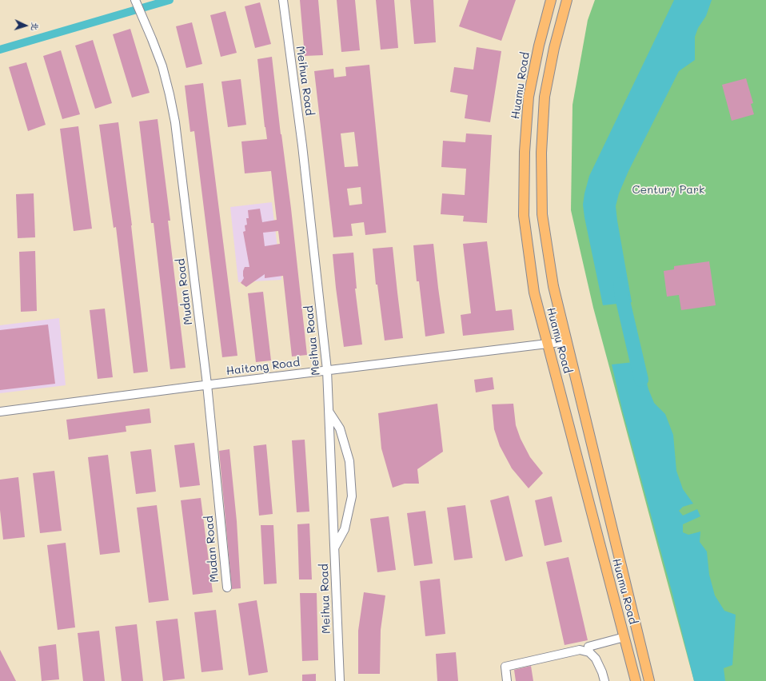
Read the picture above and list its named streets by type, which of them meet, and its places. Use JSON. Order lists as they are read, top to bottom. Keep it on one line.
{"streets":{"main road":["Huamu Road"],"street":["Meihua Road","Mudan Road","Haitong Road"]},"crossings":[["Meihua Road","Haitong Road"],["Huamu Road","Haitong Road"],["Mudan Road","Haitong Road"]],"parks":["Century Park"],"north":"right"}
